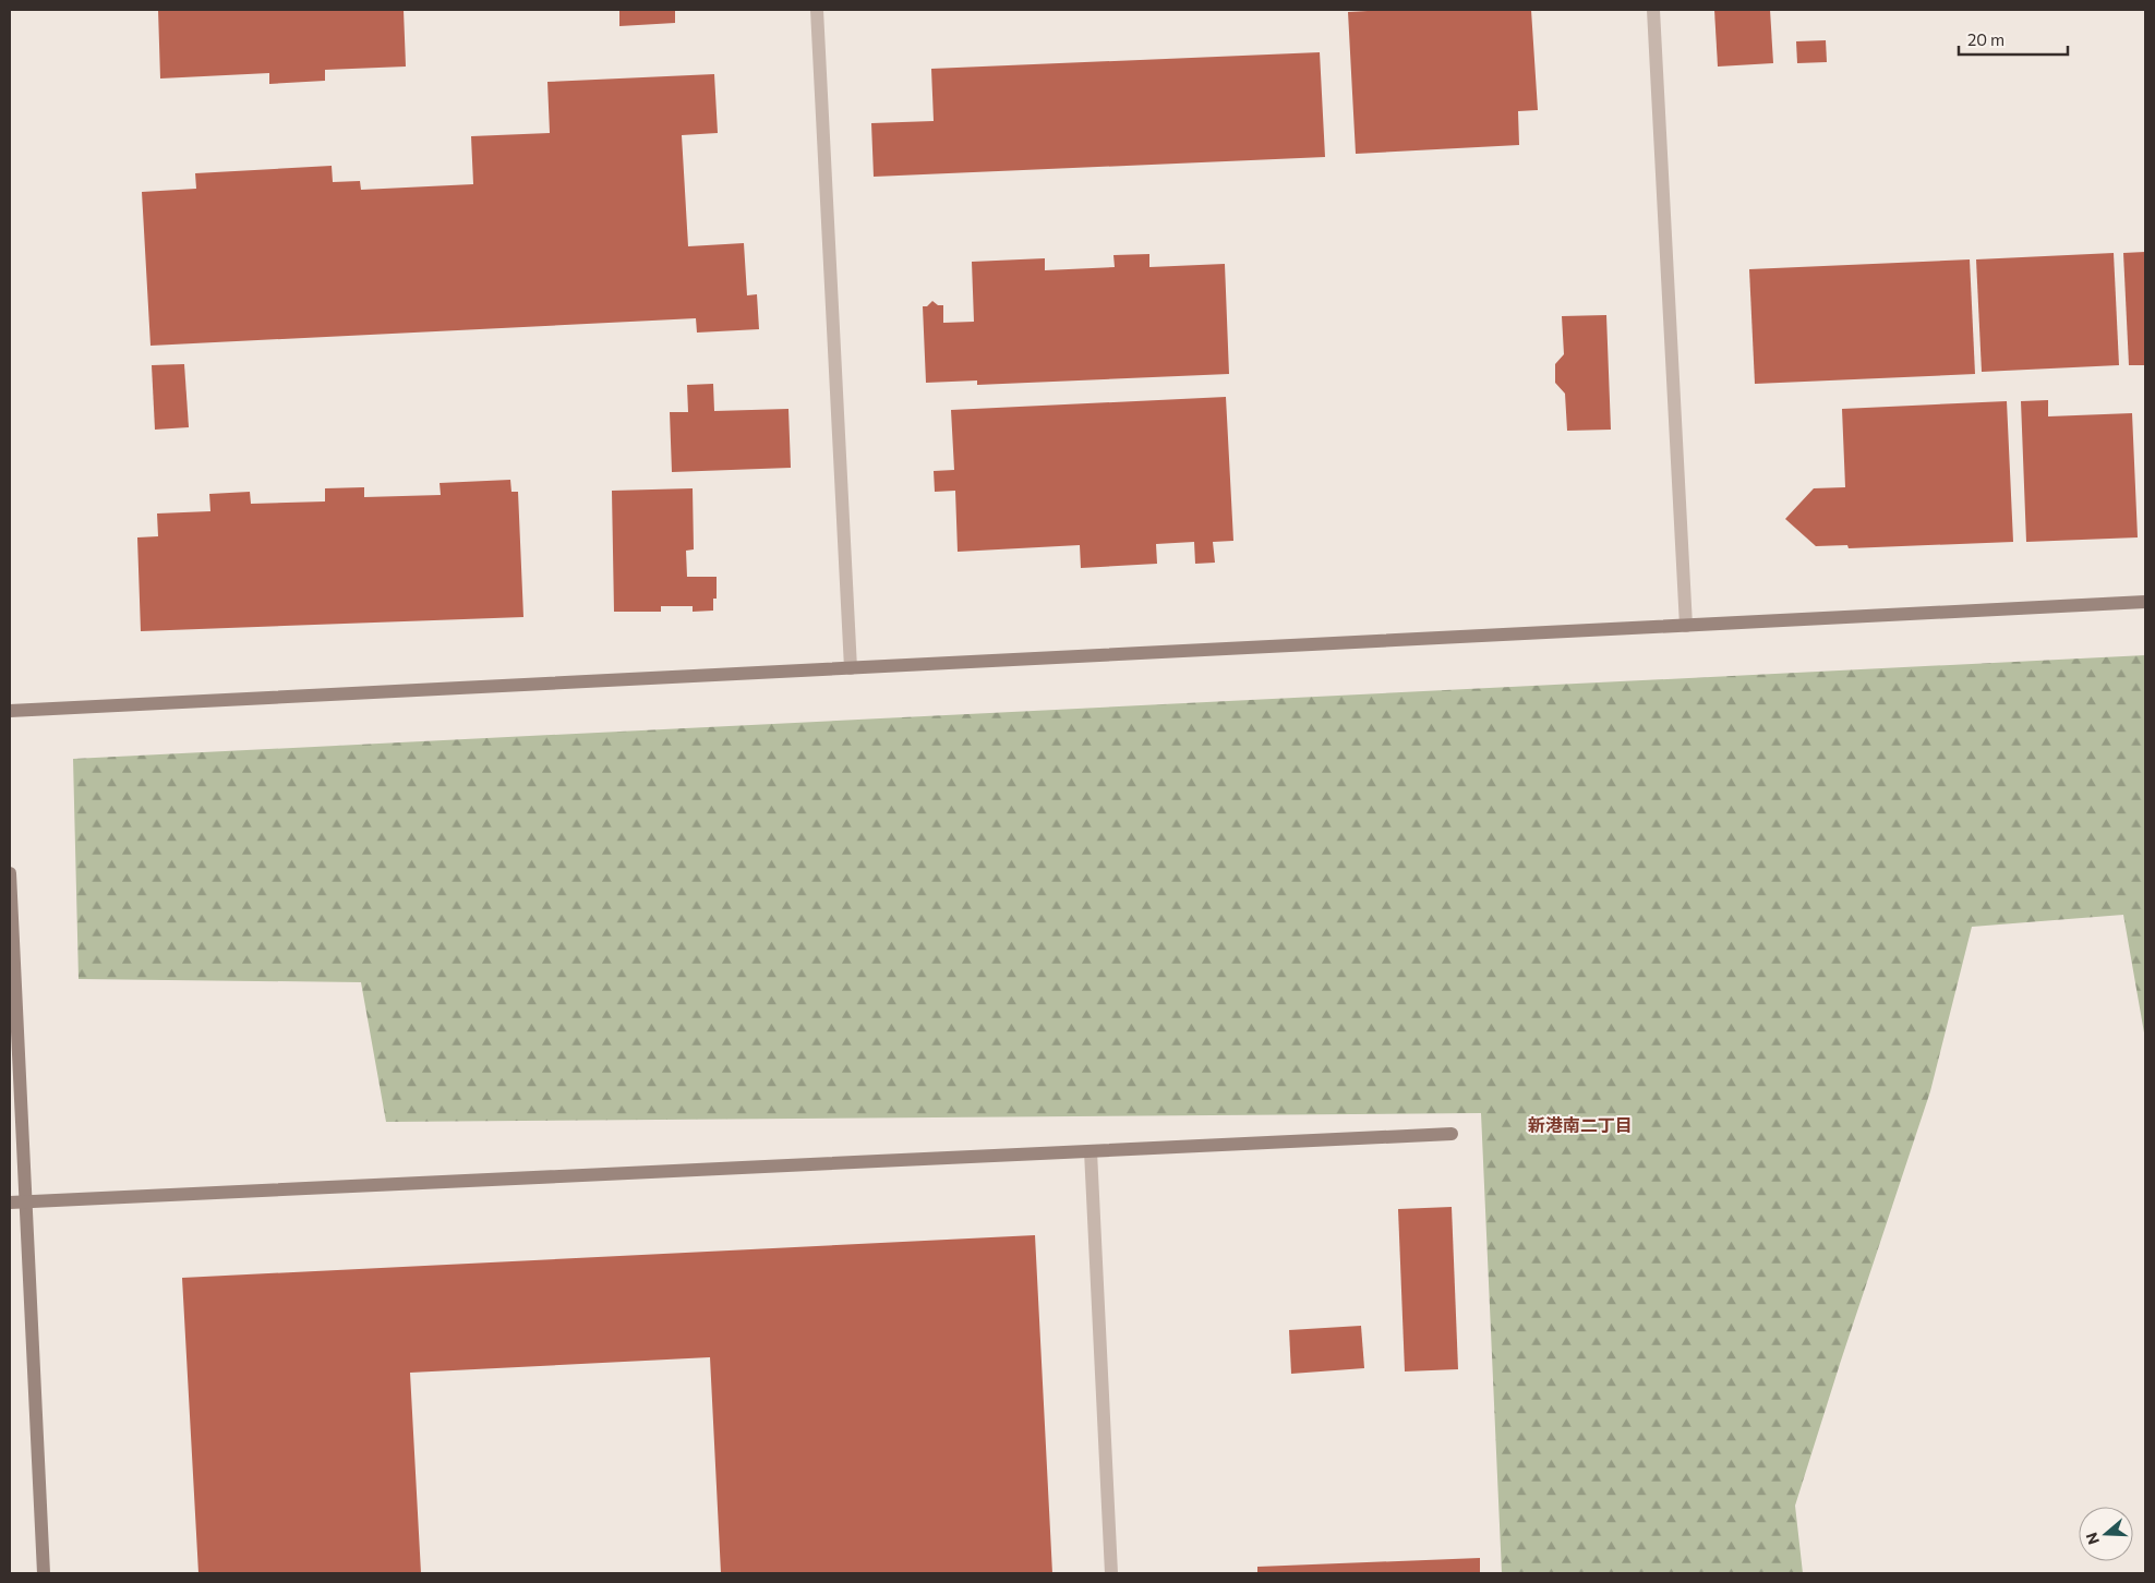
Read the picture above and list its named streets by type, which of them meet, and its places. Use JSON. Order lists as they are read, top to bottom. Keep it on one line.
{"districts":["新港南二丁目"],"scale_bar":"20 m","north":"left"}
